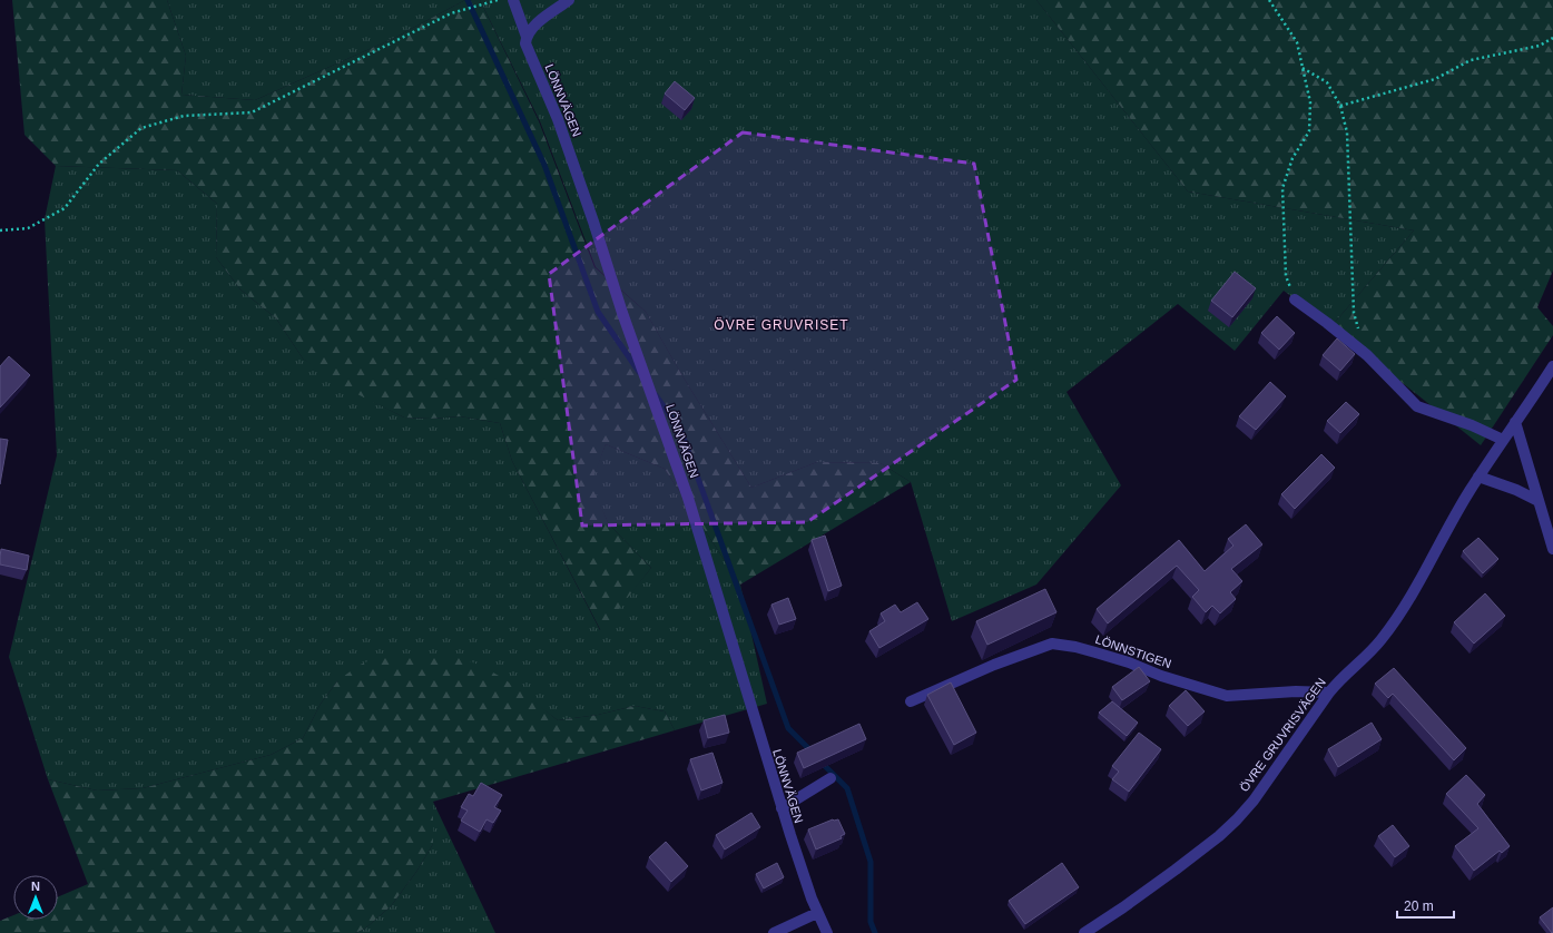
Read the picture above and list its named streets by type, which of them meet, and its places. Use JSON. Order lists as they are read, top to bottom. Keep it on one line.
{"streets":{"street":["LÖNNVÄGEN","LÖNNSTIGEN","ÖVRE GRUVRISVÄGEN"]},"crossings":[["LÖNNSTIGEN","ÖVRE GRUVRISVÄGEN"]],"districts":["ÖVRE GRUVRISET"],"scale_bar":"20 m","north":"top"}
